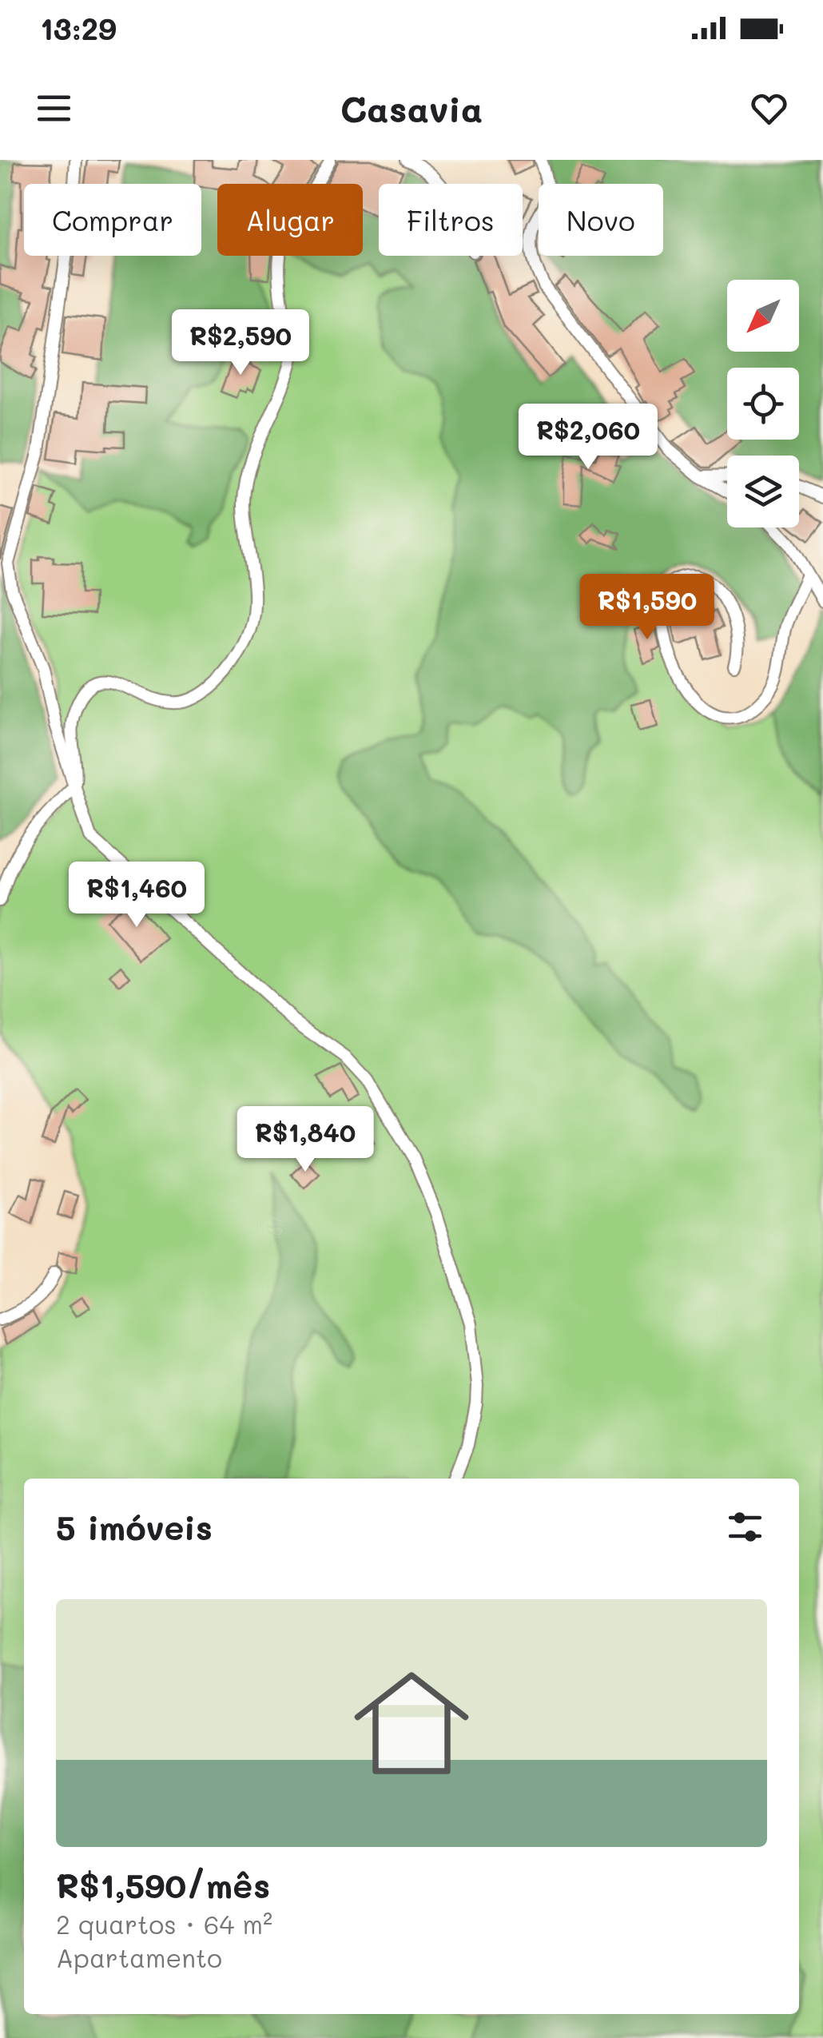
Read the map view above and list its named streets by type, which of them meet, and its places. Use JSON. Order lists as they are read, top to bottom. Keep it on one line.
{"north":"bottom left","page":{"status":"13:29","header":"Casavia","chip":["Comprar","Alugar","Filtros","Novo"],"price":["R$2,590","R$2,060","R$1,590","R$1,460","R$1,840"],"heading":"5 imóveis","list":[{"name":"R$1,590/mês","note":"2 quartos · 64 m² · Apartamento"}]}}
